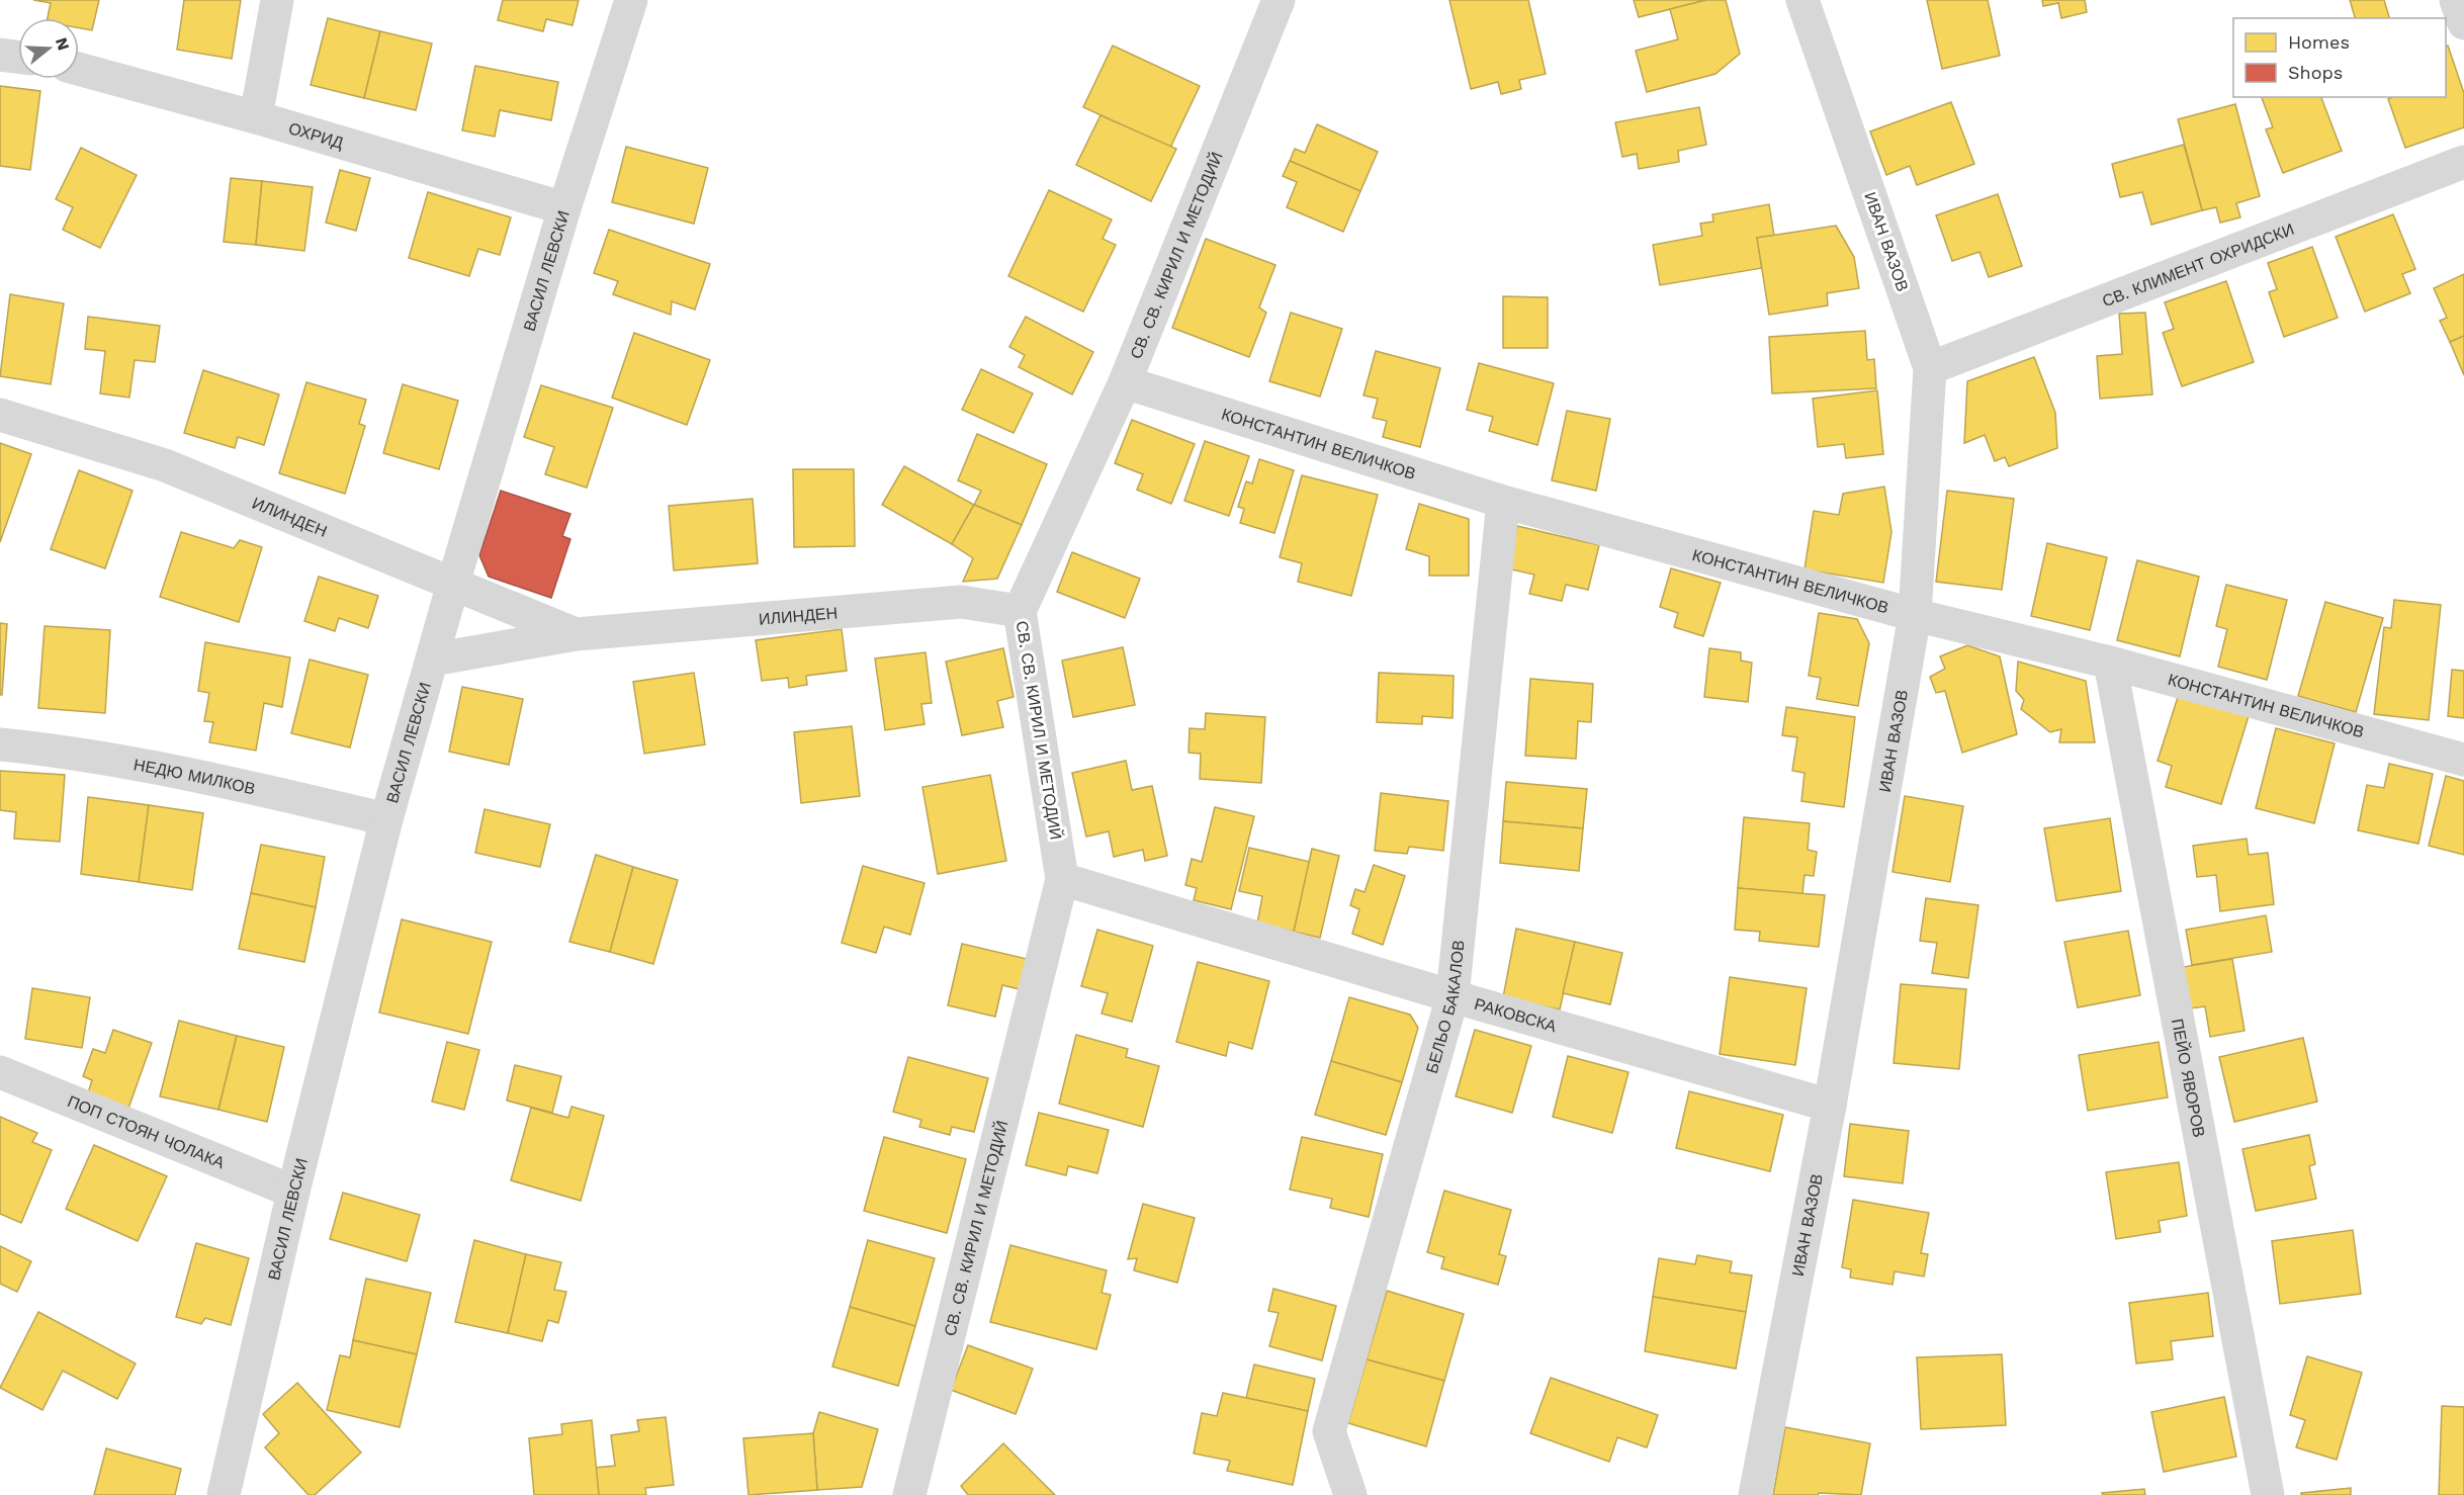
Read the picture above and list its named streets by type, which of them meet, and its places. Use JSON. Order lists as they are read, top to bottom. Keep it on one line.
{"streets":{"street":["ОХРИД","ИВАН ВАЗОВ","СВ. СВ. КИРИЛ И МЕТОДИЙ","СВ. КЛИМЕНТ ОХРИДСКИ","ВАСИЛ ЛЕВСКИ","КОНСТАНТИН ВЕЛИЧКОВ","ИЛИНДЕН","НЕДЮ МИЛКОВ","БЕЛЬО БАКАЛОВ","РАКОВСКА","ПЕЙО ЯВОРОВ","ПОП СТОЯН ЧОЛАКА"]},"crossings":[["ОХРИД","ВАСИЛ ЛЕВСКИ"],["ИВАН ВАЗОВ","СВ. КЛИМЕНТ ОХРИДСКИ"],["ИВАН ВАЗОВ","КОНСТАНТИН ВЕЛИЧКОВ"],["ИВАН ВАЗОВ","РАКОВСКА"],["СВ. СВ. КИРИЛ И МЕТОДИЙ","КОНСТАНТИН ВЕЛИЧКОВ"],["СВ. СВ. КИРИЛ И МЕТОДИЙ","ИЛИНДЕН"],["СВ. СВ. КИРИЛ И МЕТОДИЙ","РАКОВСКА"],["ВАСИЛ ЛЕВСКИ","ИЛИНДЕН"],["ВАСИЛ ЛЕВСКИ","НЕДЮ МИЛКОВ"],["ВАСИЛ ЛЕВСКИ","ПОП СТОЯН ЧОЛАКА"],["КОНСТАНТИН ВЕЛИЧКОВ","БЕЛЬО БАКАЛОВ"],["КОНСТАНТИН ВЕЛИЧКОВ","ПЕЙО ЯВОРОВ"],["БЕЛЬО БАКАЛОВ","РАКОВСКА"]],"legend":["Homes","Shops"],"north":"right"}
